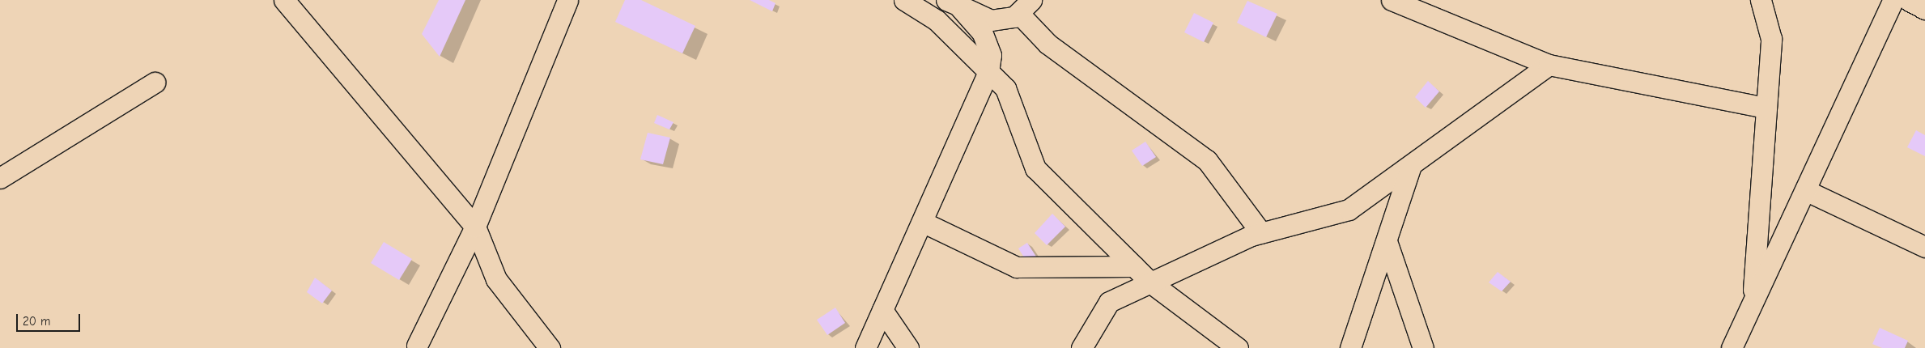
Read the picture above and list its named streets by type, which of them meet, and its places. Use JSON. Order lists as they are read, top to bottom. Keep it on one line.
{"scale_bar":"20 m"}
